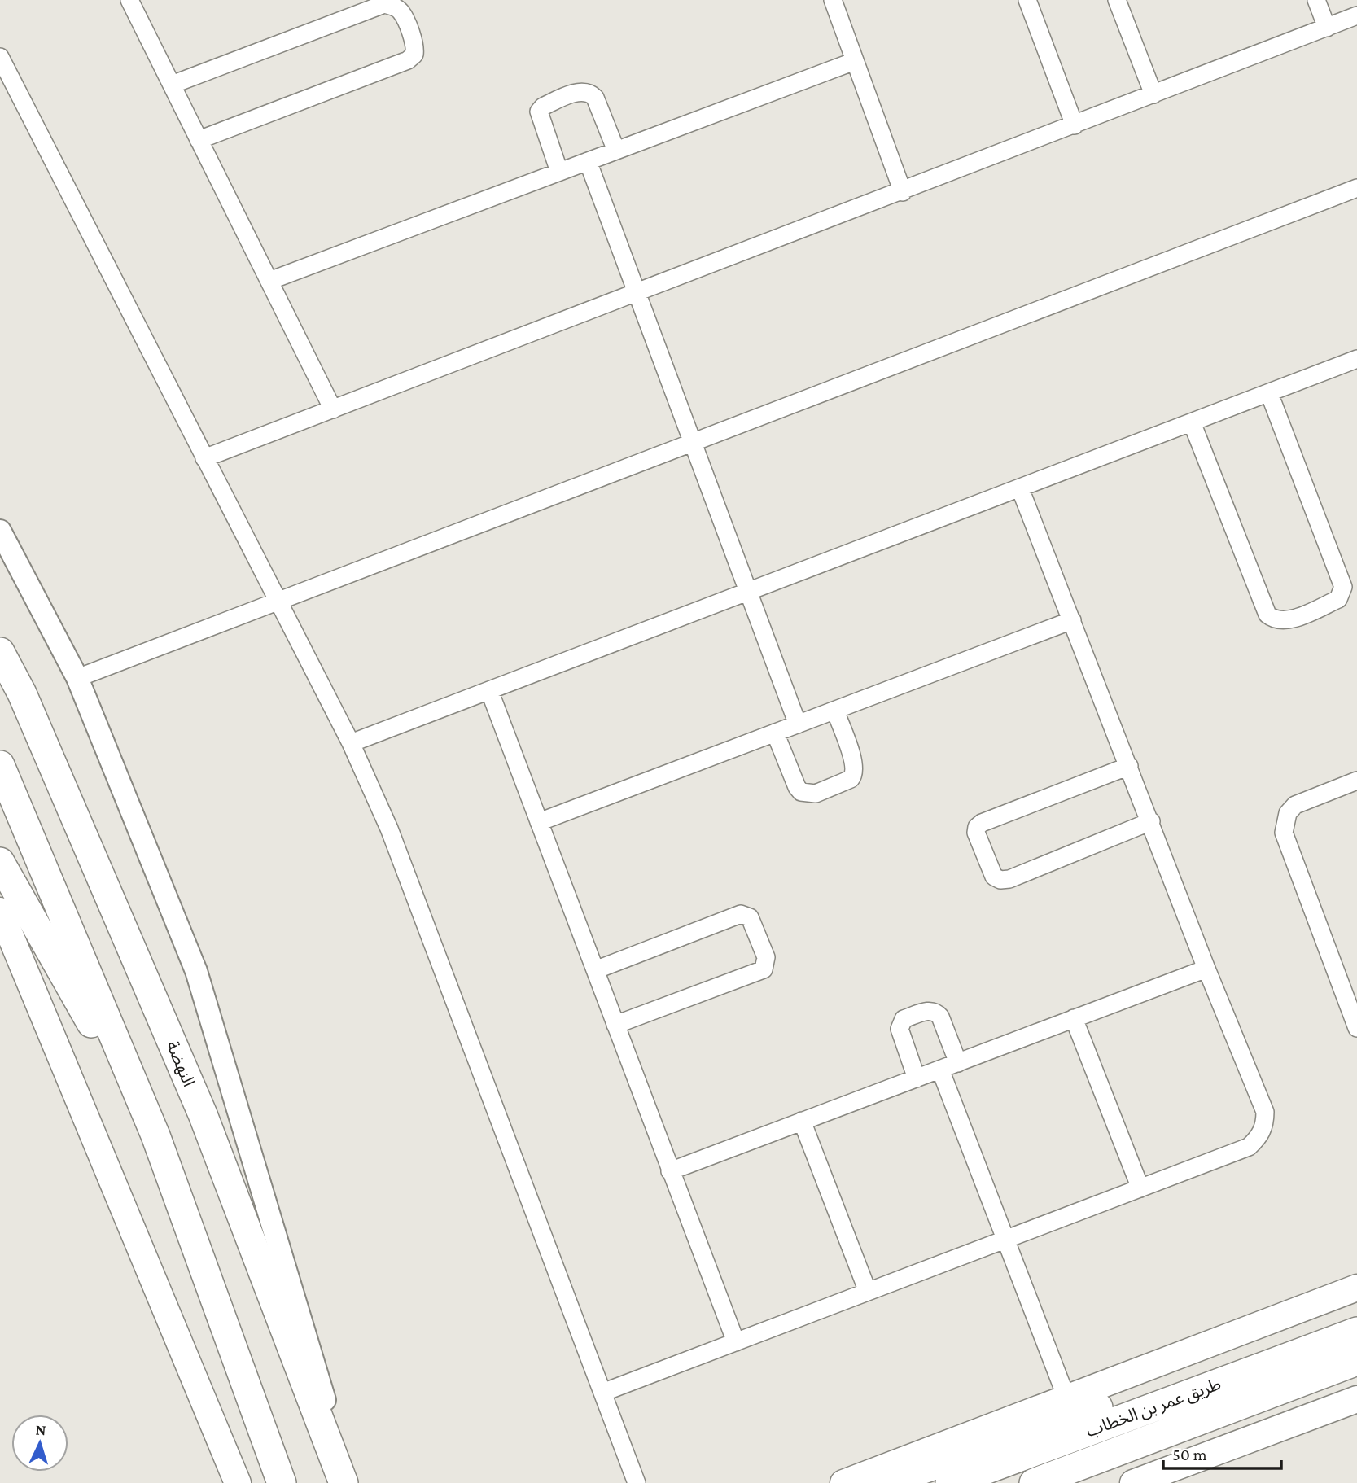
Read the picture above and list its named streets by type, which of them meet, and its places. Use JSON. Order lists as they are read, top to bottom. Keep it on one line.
{"streets":{"main road":["النهضة","طريق عمر بن الخطاب"]},"scale_bar":"50 m","north":"top"}
